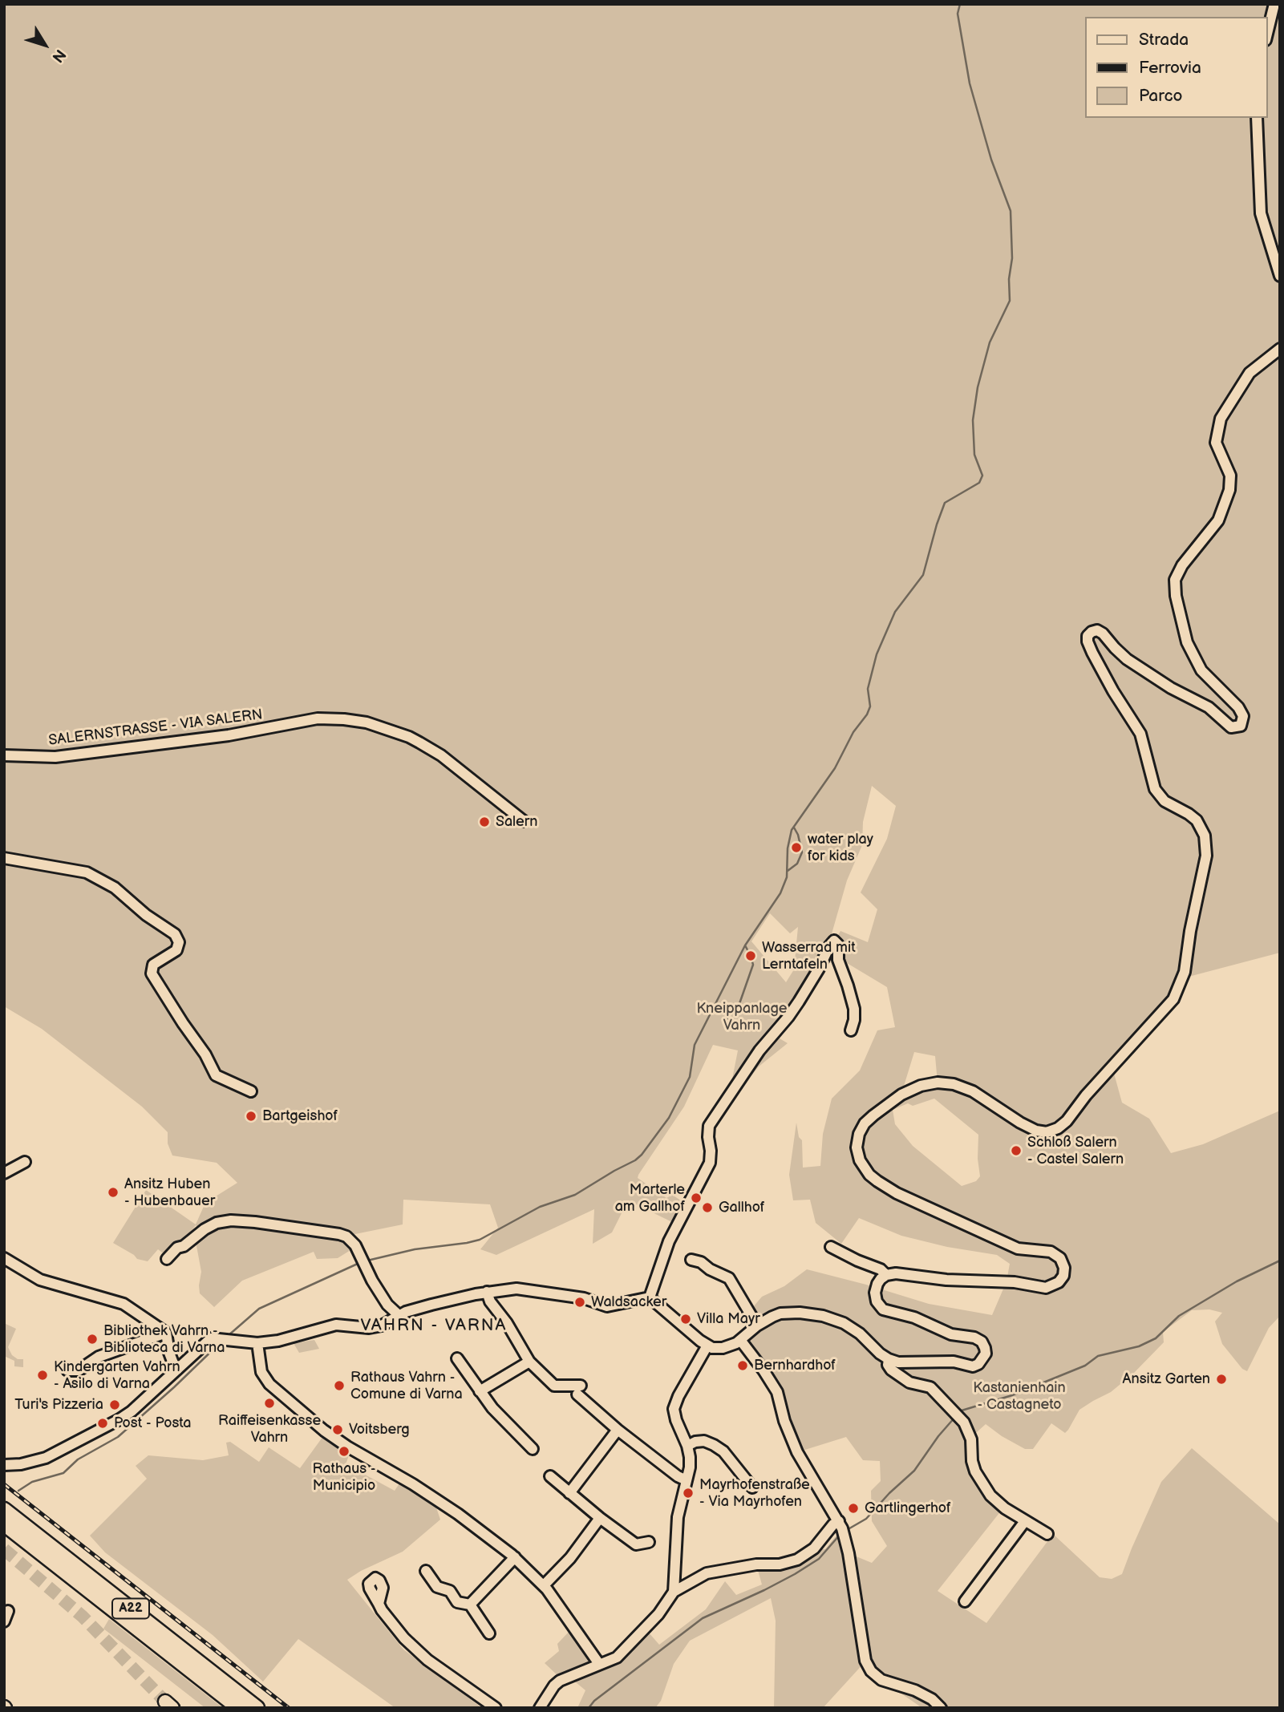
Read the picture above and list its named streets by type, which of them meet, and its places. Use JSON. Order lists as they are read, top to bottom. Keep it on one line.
{"streets":{"highway":["A22"],"street":["SALERNSTRASSE - VIA SALERN"]},"districts":["VAHRN - VARNA"],"parks":["Kneippanlage Vahrn","Kastanienhain - Castagneto"],"places":["Salern","water play for kids","Wasserrad mit Lerntafeln","Bartgeishof","Schloß Salern - Castel Salern","Ansitz Huben - Hubenbauer","Marterle am Gallhof","Gallhof","Waldsacker","Villa Mayr","Bibliothek Vahrn - Biblioteca di Varna","Bernhardhof","Kindergarten Vahrn - Asilo di Varna","Ansitz Garten","Rathaus Vahrn - Comune di Varna","Raiffeisenkasse Vahrn","Turi's Pizzeria","Post - Posta","Voitsberg","Rathaus - Municipio","Mayrhofenstraße - Via Mayrhofen","Gartlingerhof"],"legend":["Strada","Ferrovia","Parco"],"north":"bottom right"}
